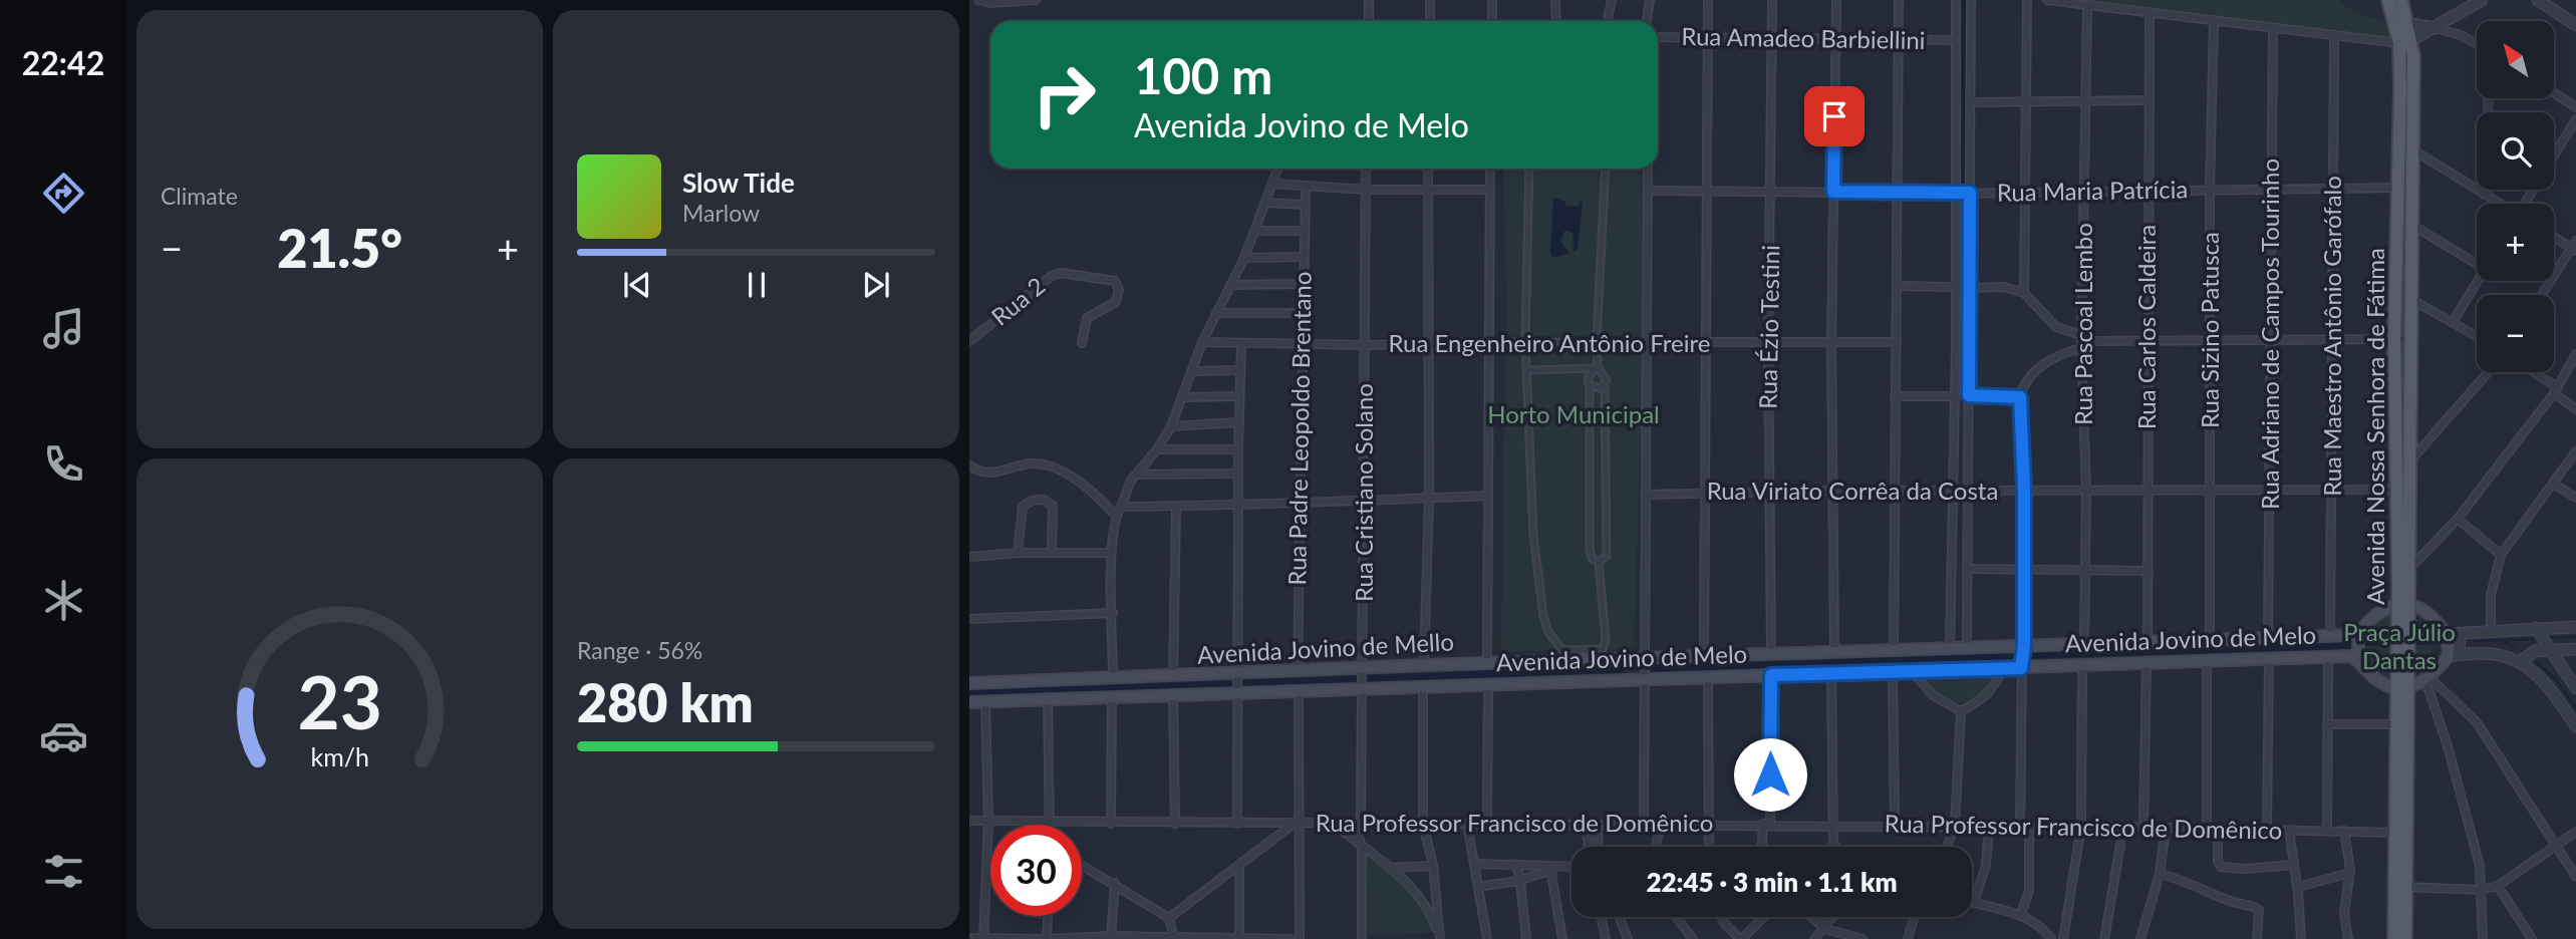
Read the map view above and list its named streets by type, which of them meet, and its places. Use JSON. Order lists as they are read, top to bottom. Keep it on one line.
{"streets":{"main road":["Avenida Nossa Senhora de Fátima","Avenida Jovino de Melo","Avenida Jovino de Mello"],"street":["Rua Amadeo Barbiellini","Rua Maria Patrícia","Rua 2","Rua Pascoal Lembo","Rua Ézio Testini","Rua Carlos Caldeira","Rua Sizino Patusca","Rua Adriano de Campos Tourinho","Rua Maestro Antônio Garófalo","Rua Engenheiro Antônio Freire","Rua Padre Leopoldo Brentano","Rua Viriato Corrêa da Costa","Rua Cristiano Solano","Rua Professor Francisco de Domênico"]},"crossings":[["Rua Amadeo Barbiellini","Rua Ézio Testini"],["Rua Maria Patrícia","Rua Pascoal Lembo"],["Rua Maria Patrícia","Rua Ézio Testini"],["Rua Maria Patrícia","Rua Carlos Caldeira"],["Rua Maria Patrícia","Rua Sizino Patusca"],["Rua Maria Patrícia","Rua Adriano de Campos Tourinho"],["Rua Maria Patrícia","Rua Maestro Antônio Garófalo"],["Rua Maria Patrícia","Avenida Nossa Senhora de Fátima"],["Rua Pascoal Lembo","Rua Viriato Corrêa da Costa"],["Rua Pascoal Lembo","Avenida Jovino de Mello"],["Rua Ézio Testini","Rua Engenheiro Antônio Freire"],["Rua Ézio Testini","Rua Viriato Corrêa da Costa"],["Rua Ézio Testini","Avenida Jovino de Mello"],["Rua Carlos Caldeira","Rua Viriato Corrêa da Costa"],["Rua Carlos Caldeira","Avenida Jovino de Mello"],["Rua Sizino Patusca","Rua Viriato Corrêa da Costa"],["Rua Sizino Patusca","Avenida Jovino de Mello"],["Rua Adriano de Campos Tourinho","Rua Viriato Corrêa da Costa"],["Rua Adriano de Campos Tourinho","Avenida Jovino de Mello"],["Rua Maestro Antônio Garófalo","Rua Viriato Corrêa da Costa"],["Rua Maestro Antônio Garófalo","Avenida Jovino de Mello"],["Rua Engenheiro Antônio Freire","Rua Padre Leopoldo Brentano"],["Rua Engenheiro Antônio Freire","Rua Cristiano Solano"],["Avenida Nossa Senhora de Fátima","Rua Viriato Corrêa da Costa"],["Avenida Nossa Senhora de Fátima","Rua Professor Francisco de Domênico"],["Rua Padre Leopoldo Brentano","Avenida Jovino de Mello"],["Rua Cristiano Solano","Avenida Jovino de Melo"],["Rua Cristiano Solano","Avenida Jovino de Mello"],["Rua Cristiano Solano","Rua Professor Francisco de Domênico"]],"parks":["Horto Municipal","Praça Júlio Dantas"],"north":"top left","page":{"tabs":"22:42","tile":["Climate",["Range · 56%","280 km"]],"map_buttons":["+","−"],"turn":["100 m","Avenida Jovino de Melo"],"song":["Slow Tide","Marlow"],"heat":["−","21.5°","+"],"limit":"30","trip":"22:45 · 3 min · 1.1 km","gauge":["23","km/h"]}}
